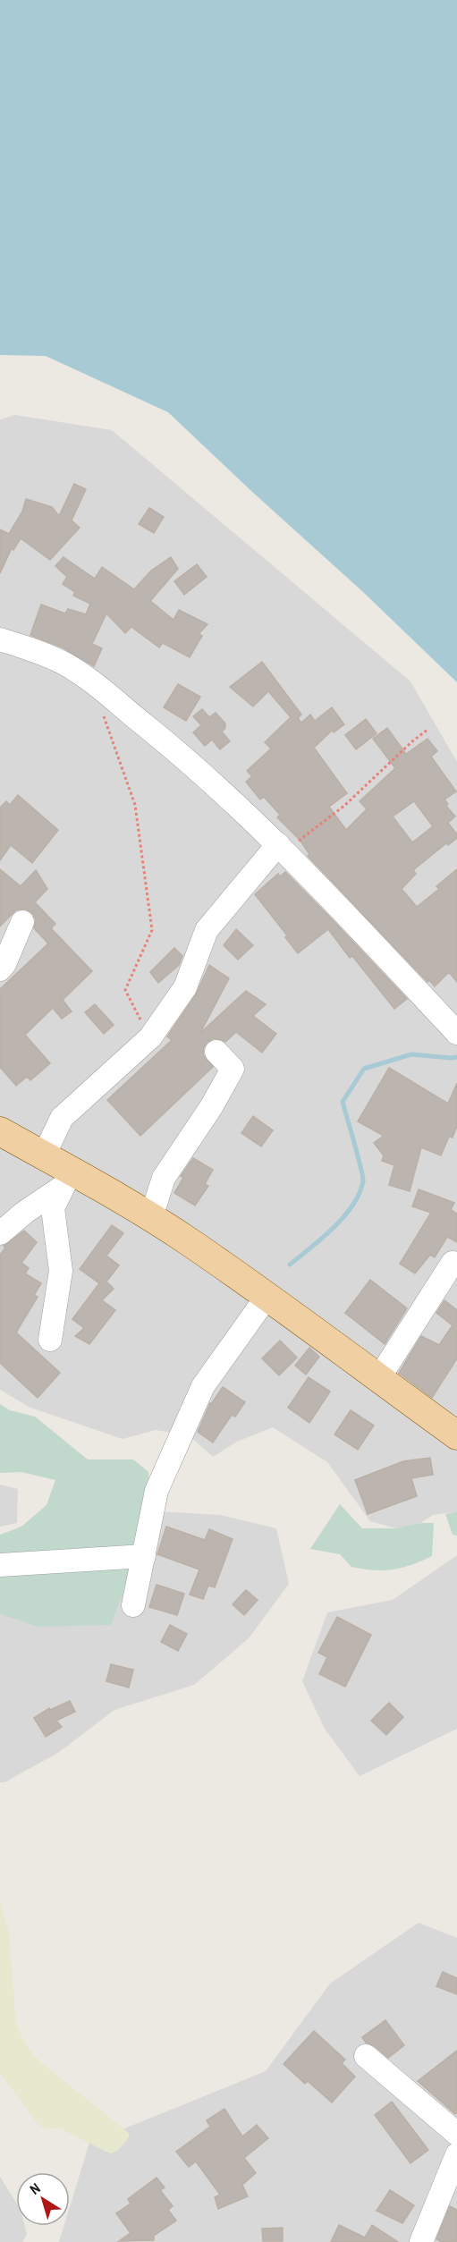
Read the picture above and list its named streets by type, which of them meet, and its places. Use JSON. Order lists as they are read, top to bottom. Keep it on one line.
{"north":"top left"}
